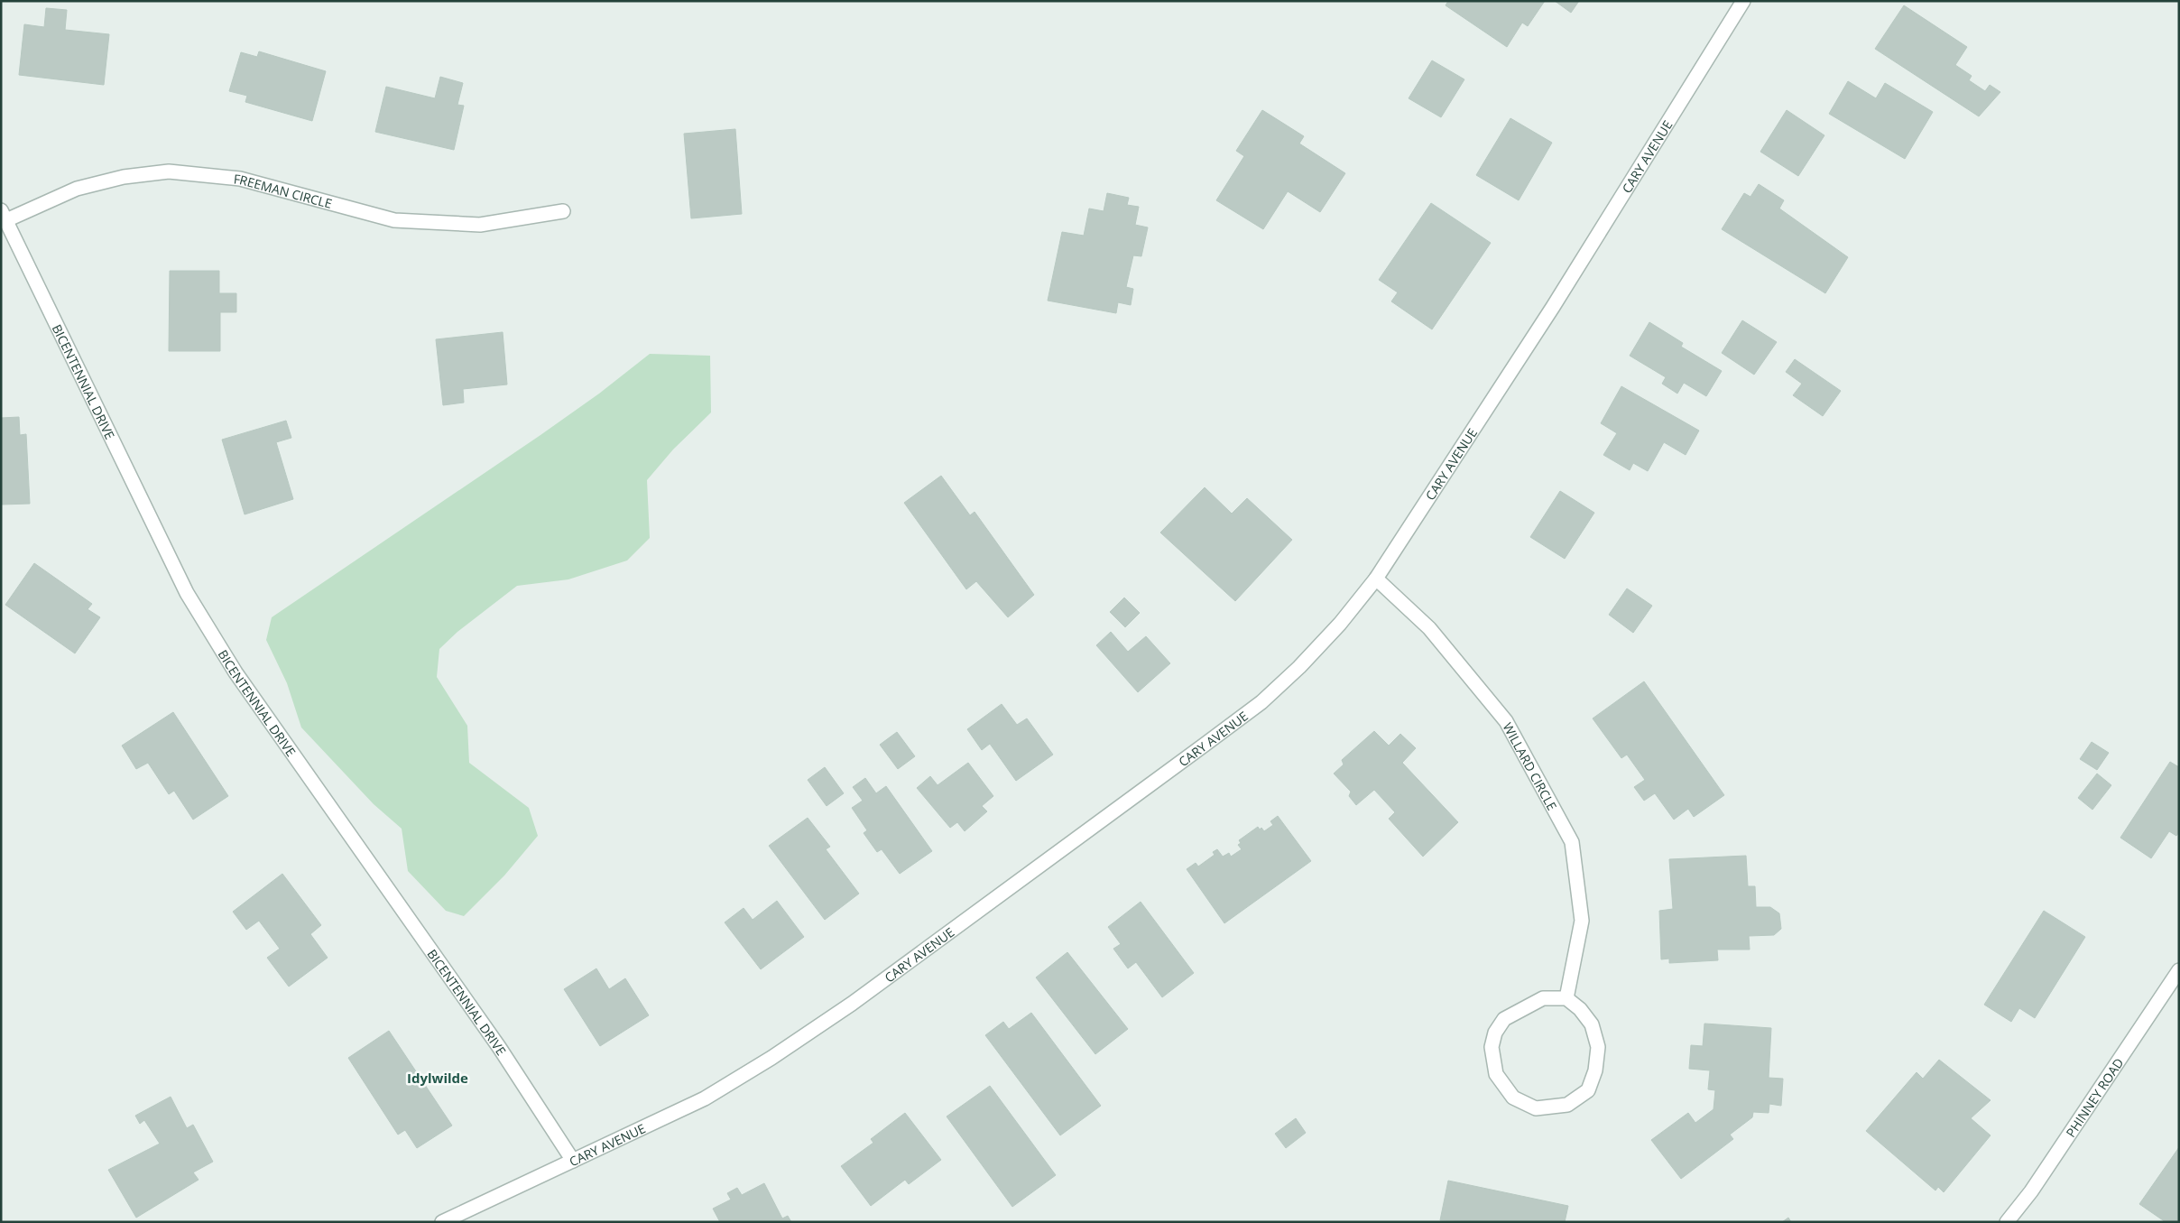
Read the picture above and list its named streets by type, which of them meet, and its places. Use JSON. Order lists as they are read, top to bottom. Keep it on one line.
{"streets":{"street":["CARY AVENUE","FREEMAN CIRCLE","BICENTENNIAL DRIVE","WILLARD CIRCLE","PHINNEY ROAD"]},"crossings":[["CARY AVENUE","BICENTENNIAL DRIVE"],["CARY AVENUE","WILLARD CIRCLE"],["FREEMAN CIRCLE","BICENTENNIAL DRIVE"]],"districts":["Idylwilde"]}
